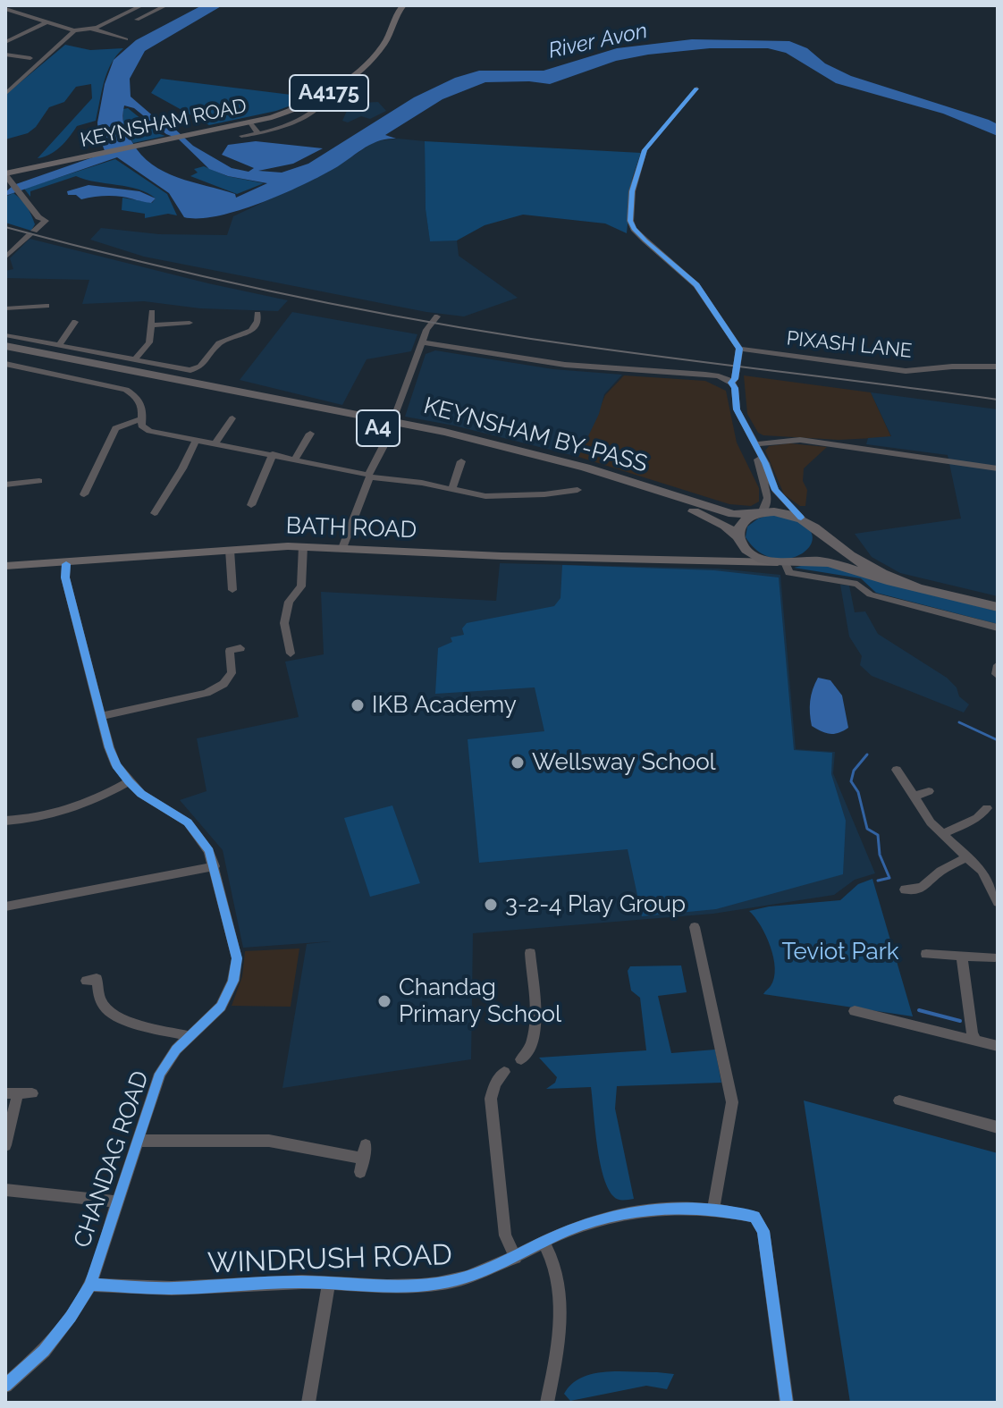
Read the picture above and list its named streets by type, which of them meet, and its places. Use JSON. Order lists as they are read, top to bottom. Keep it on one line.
{"streets":{"highway":["A4","KEYNSHAM BY-PASS"],"main road":["A4175","KEYNSHAM ROAD","BATH ROAD"],"street":["PIXASH LANE","CHANDAG ROAD","WINDRUSH ROAD"]},"crossings":[["A4","KEYNSHAM BY-PASS"],["A4","BATH ROAD"],["KEYNSHAM BY-PASS","BATH ROAD"],["BATH ROAD","CHANDAG ROAD"],["CHANDAG ROAD","WINDRUSH ROAD"]],"water":["River Avon"],"parks":["Teviot Park"],"places":["IKB Academy","Wellsway School","3-2-4 Play Group","Chandag Primary School"]}
